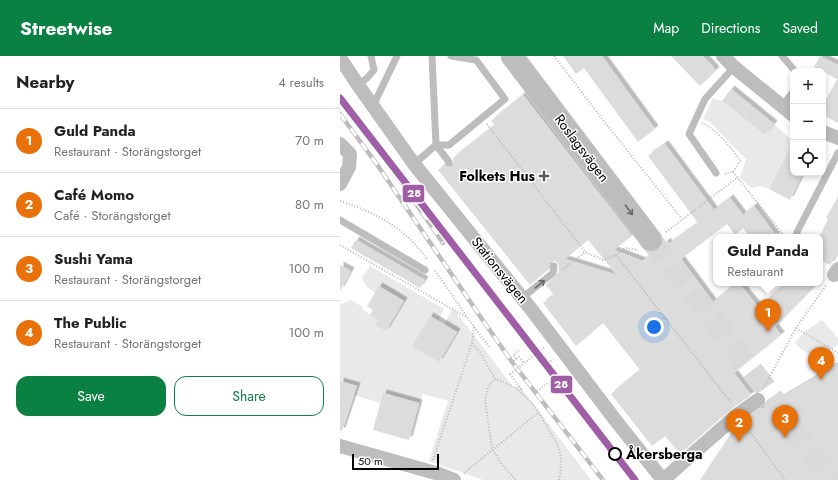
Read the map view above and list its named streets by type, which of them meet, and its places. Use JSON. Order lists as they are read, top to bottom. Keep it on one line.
{"streets":{"main road":["Roslagsvägen"],"street":["Stationsvägen"]},"places":{"health":["Folkets Hus"],"other":["Åkersberga"]},"lines":["transit line 28"],"scale_bar":"50 m","page":{"header":"Streetwise","nav":["Map","Directions","Saved"],"heading":["Nearby","4 results"],"map_buttons":["+","−"],"list":[{"mark":"1","name":"Guld Panda","note":"Restaurant · Storängstorget","value":"70 m"},{"mark":"2","name":"Café Momo","note":"Café · Storängstorget","value":"80 m"},{"mark":"3","name":"Sushi Yama","note":"Restaurant · Storängstorget","value":"100 m"},{"mark":"4","name":"The Public","note":"Restaurant · Storängstorget","value":"100 m"}],"popup":["Guld Panda","Restaurant"],"pins":["1","4","3","2"],"buttons":["Save","Share"],"scale":"50 m"}}
